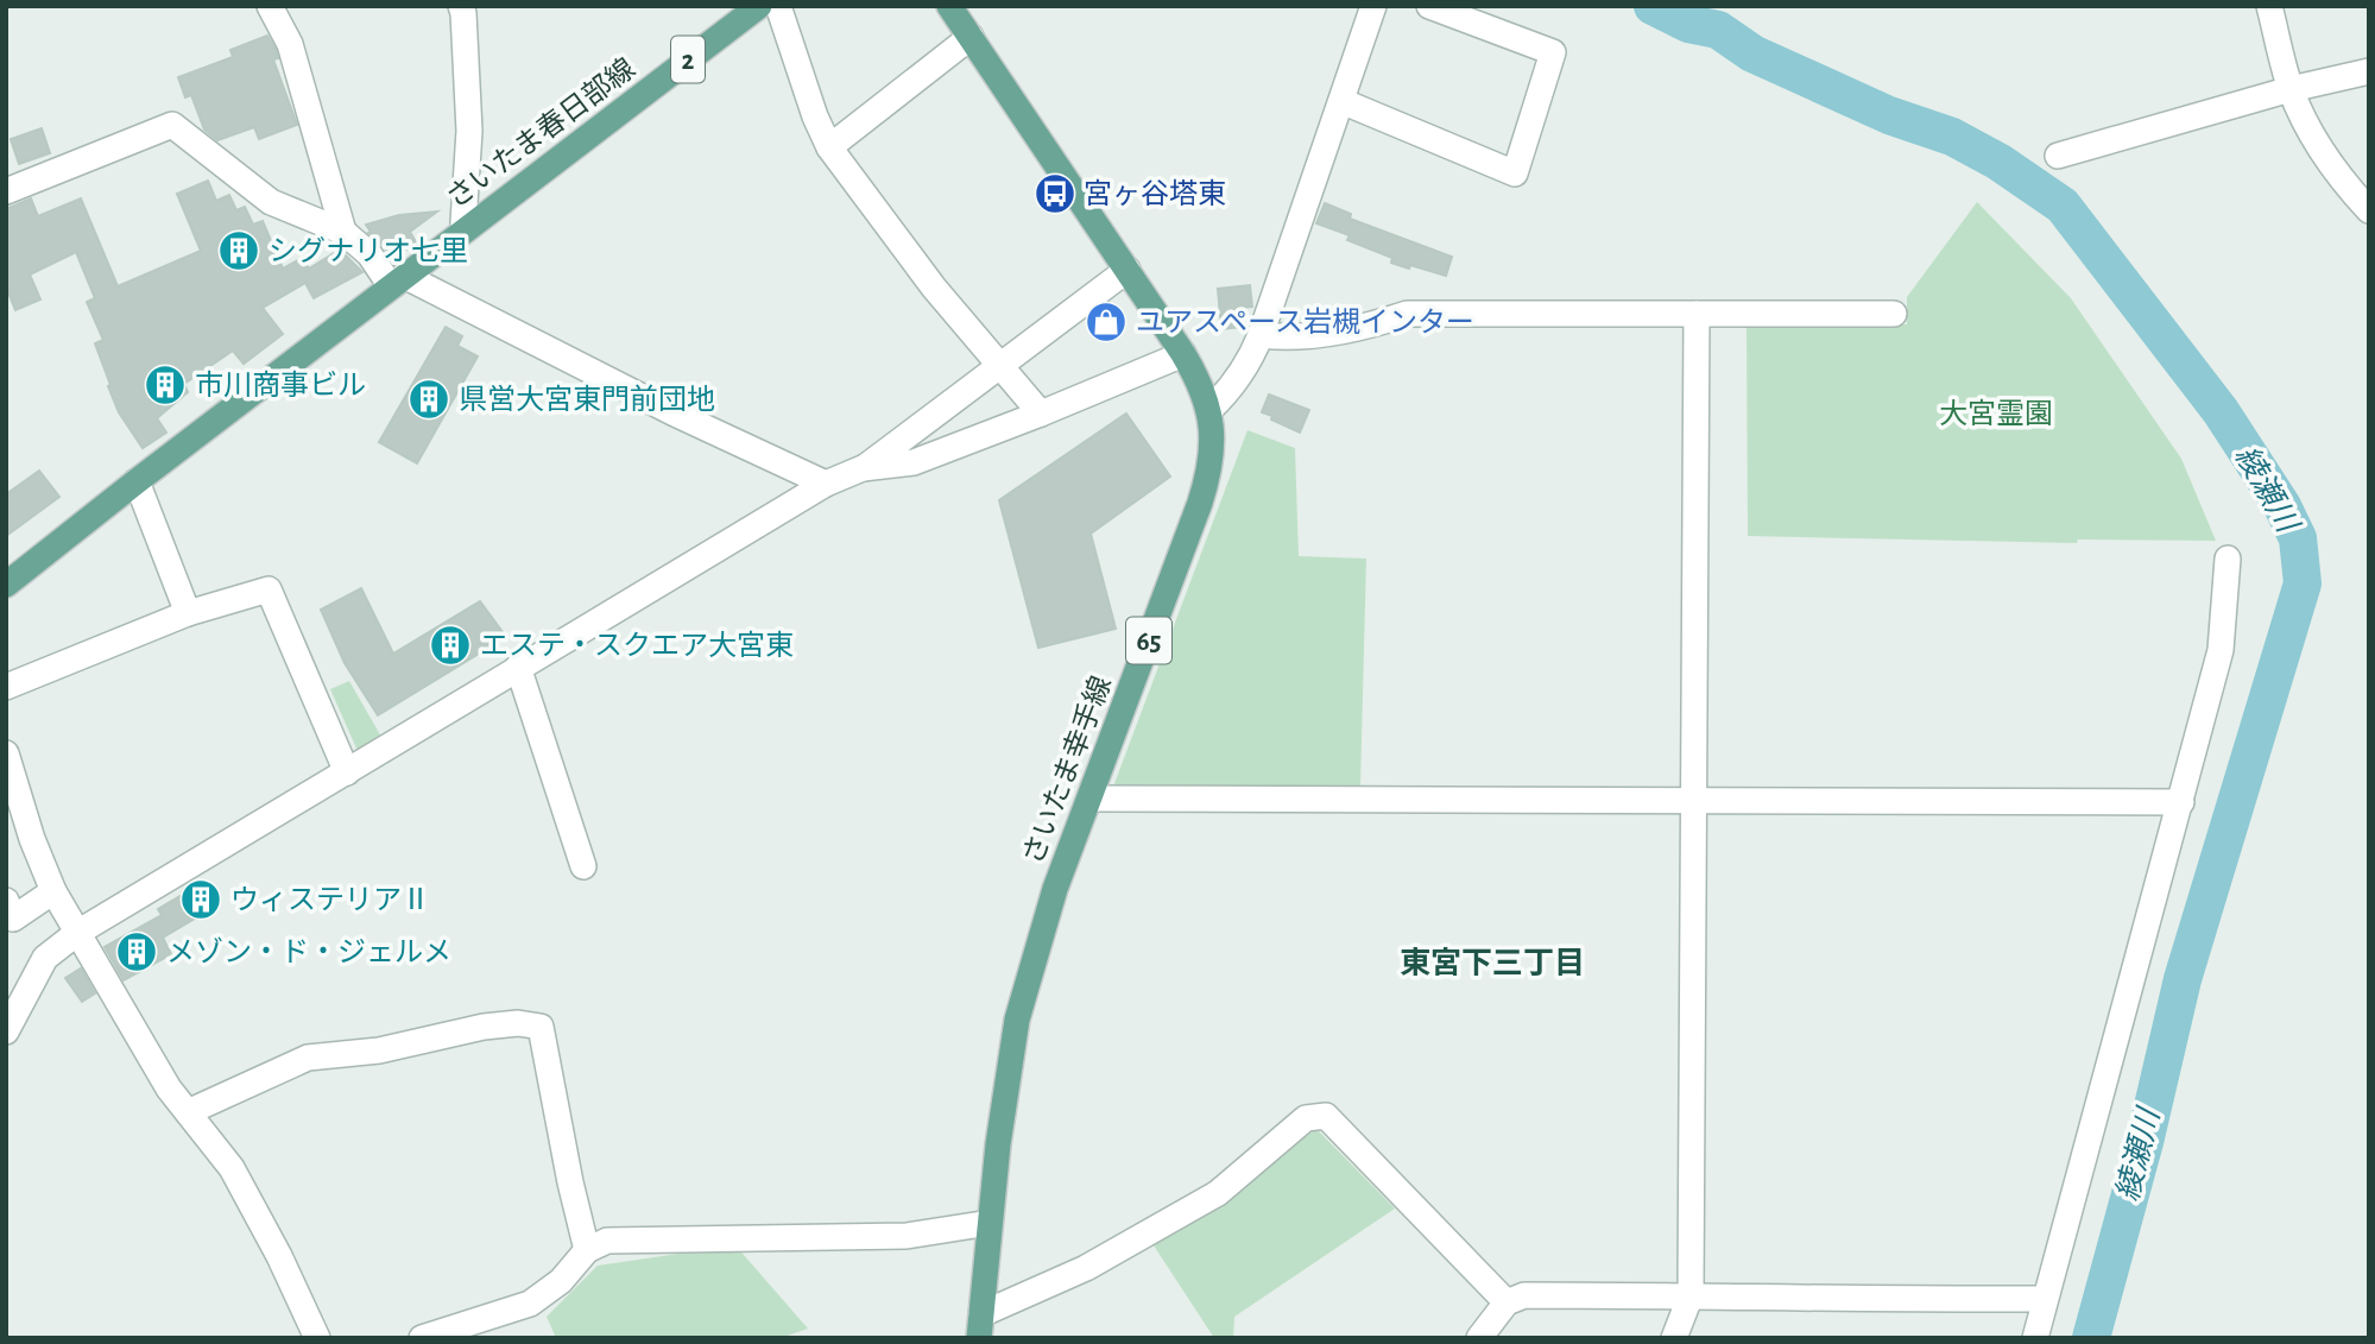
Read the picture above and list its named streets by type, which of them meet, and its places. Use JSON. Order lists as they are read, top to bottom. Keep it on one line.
{"streets":{"main road":["2","さいたま春日部線","65","さいたま幸手線"]},"districts":["東宮下三丁目"],"water":["綾瀬川"],"parks":["大宮霊園"],"places":{"bus stop":["宮ヶ谷塔東"],"building":["シグナリオ七里","市川商事ビル","県営大宮東門前団地","エステ・スクエア大宮東","ウィステリアⅡ","メゾン・ド・ジェルメ"],"shop":["ユアスペース岩槻インター"]}}
